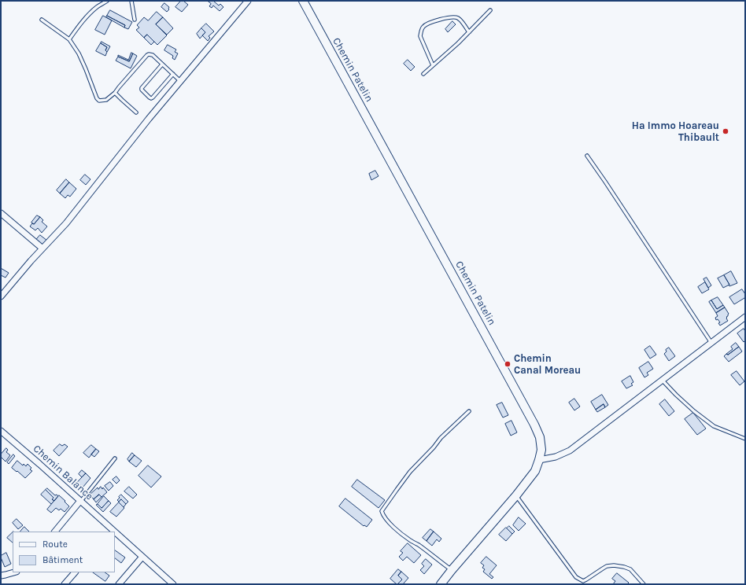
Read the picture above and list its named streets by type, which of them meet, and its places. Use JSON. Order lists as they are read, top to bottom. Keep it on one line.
{"streets":{"main road":["Chemin Patelin"],"street":["Chemin Balance"]},"places":["Ha Immo Hoareau Thibault","Chemin Canal Moreau"],"legend":["Route","Bâtiment"]}
